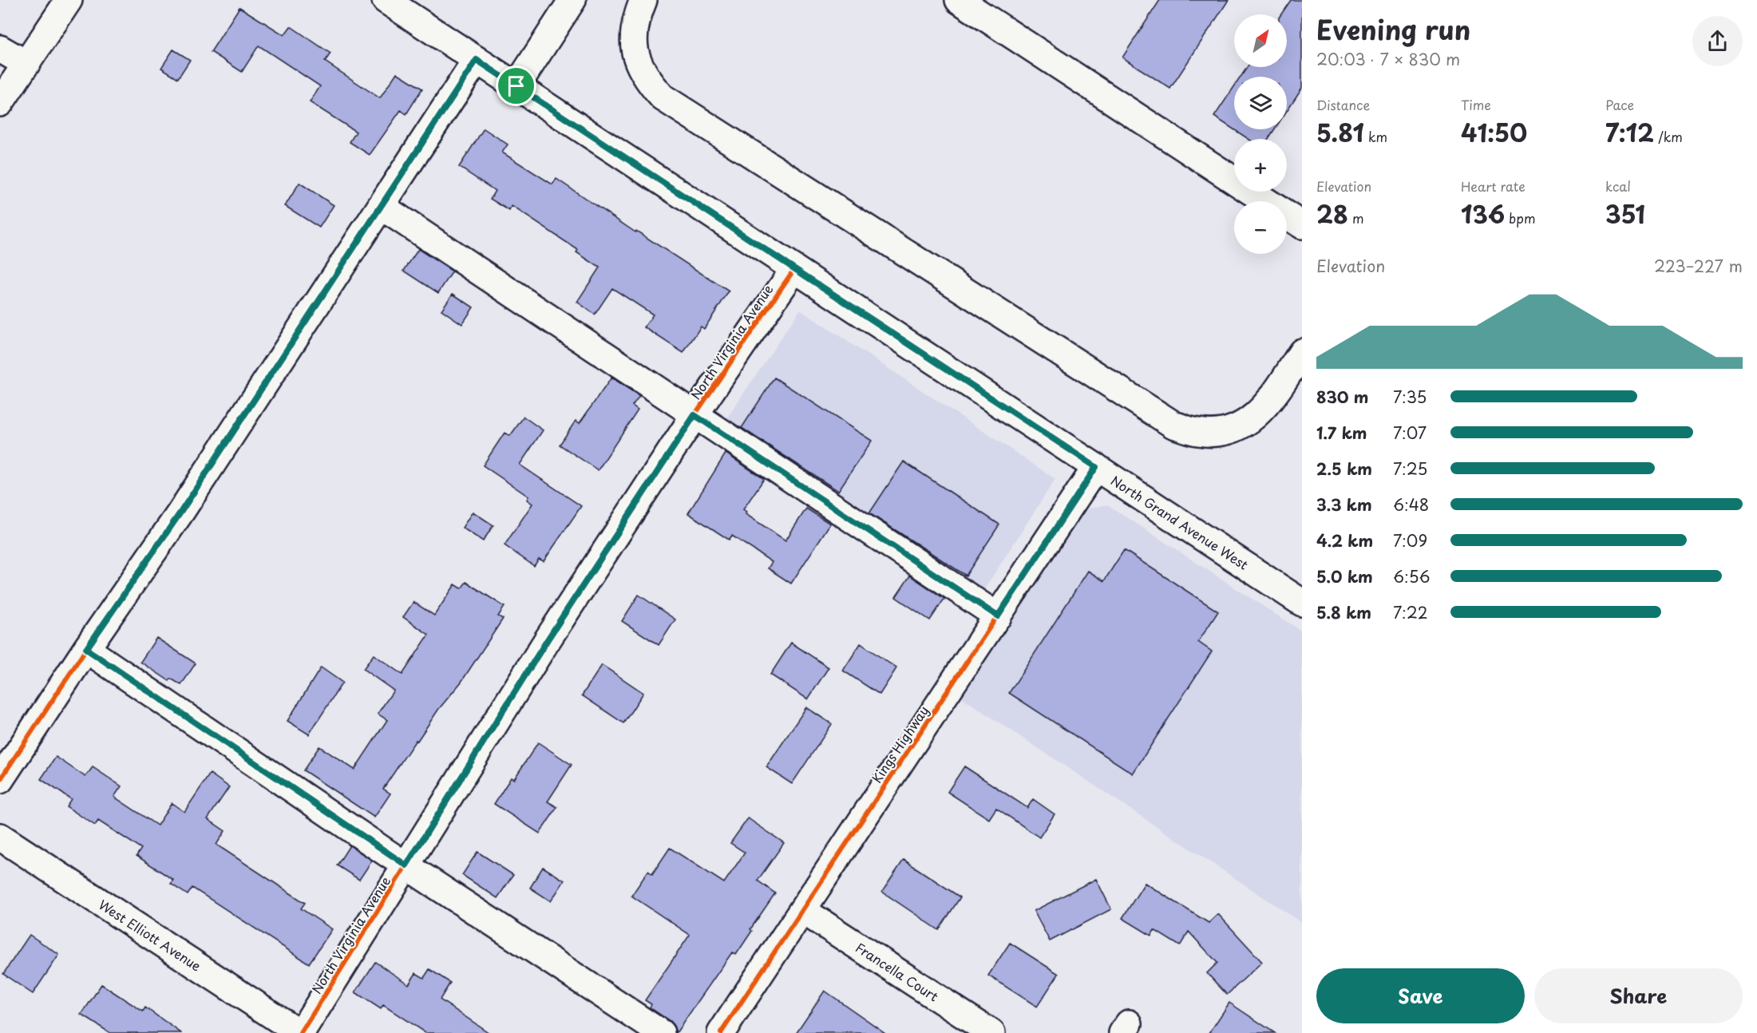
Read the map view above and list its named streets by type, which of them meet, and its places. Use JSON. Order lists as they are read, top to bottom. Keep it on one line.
{"streets":{"street":["North Virginia Avenue","North Grand Avenue West","Kings Highway","West Elliott Avenue","Francella Court"]},"crossings":[["North Virginia Avenue","North Grand Avenue West"],["North Virginia Avenue","West Elliott Avenue"],["North Grand Avenue West","Kings Highway"],["Kings Highway","Francella Court"]],"north":"top right","page":{"heading":["Evening run","20:03 · 7 × 830 m"],"map_buttons":["+","−"],"stats":[["Distance","5.81 km"],["Time","41:50"],["Pace","7:12 /km"],["Elevation","28 m"],["Heart rate","136 bpm"],["kcal","351"]],"chart":["Elevation","223–227 m"],"list":[{"name":"830 m","note":"7:35"},{"name":"1.7 km","note":"7:07"},{"name":"2.5 km","note":"7:25"},{"name":"3.3 km","note":"6:48"},{"name":"4.2 km","note":"7:09"},{"name":"5.0 km","note":"6:56"},{"name":"5.8 km","note":"7:22"}],"buttons":["Save","Share"]}}
